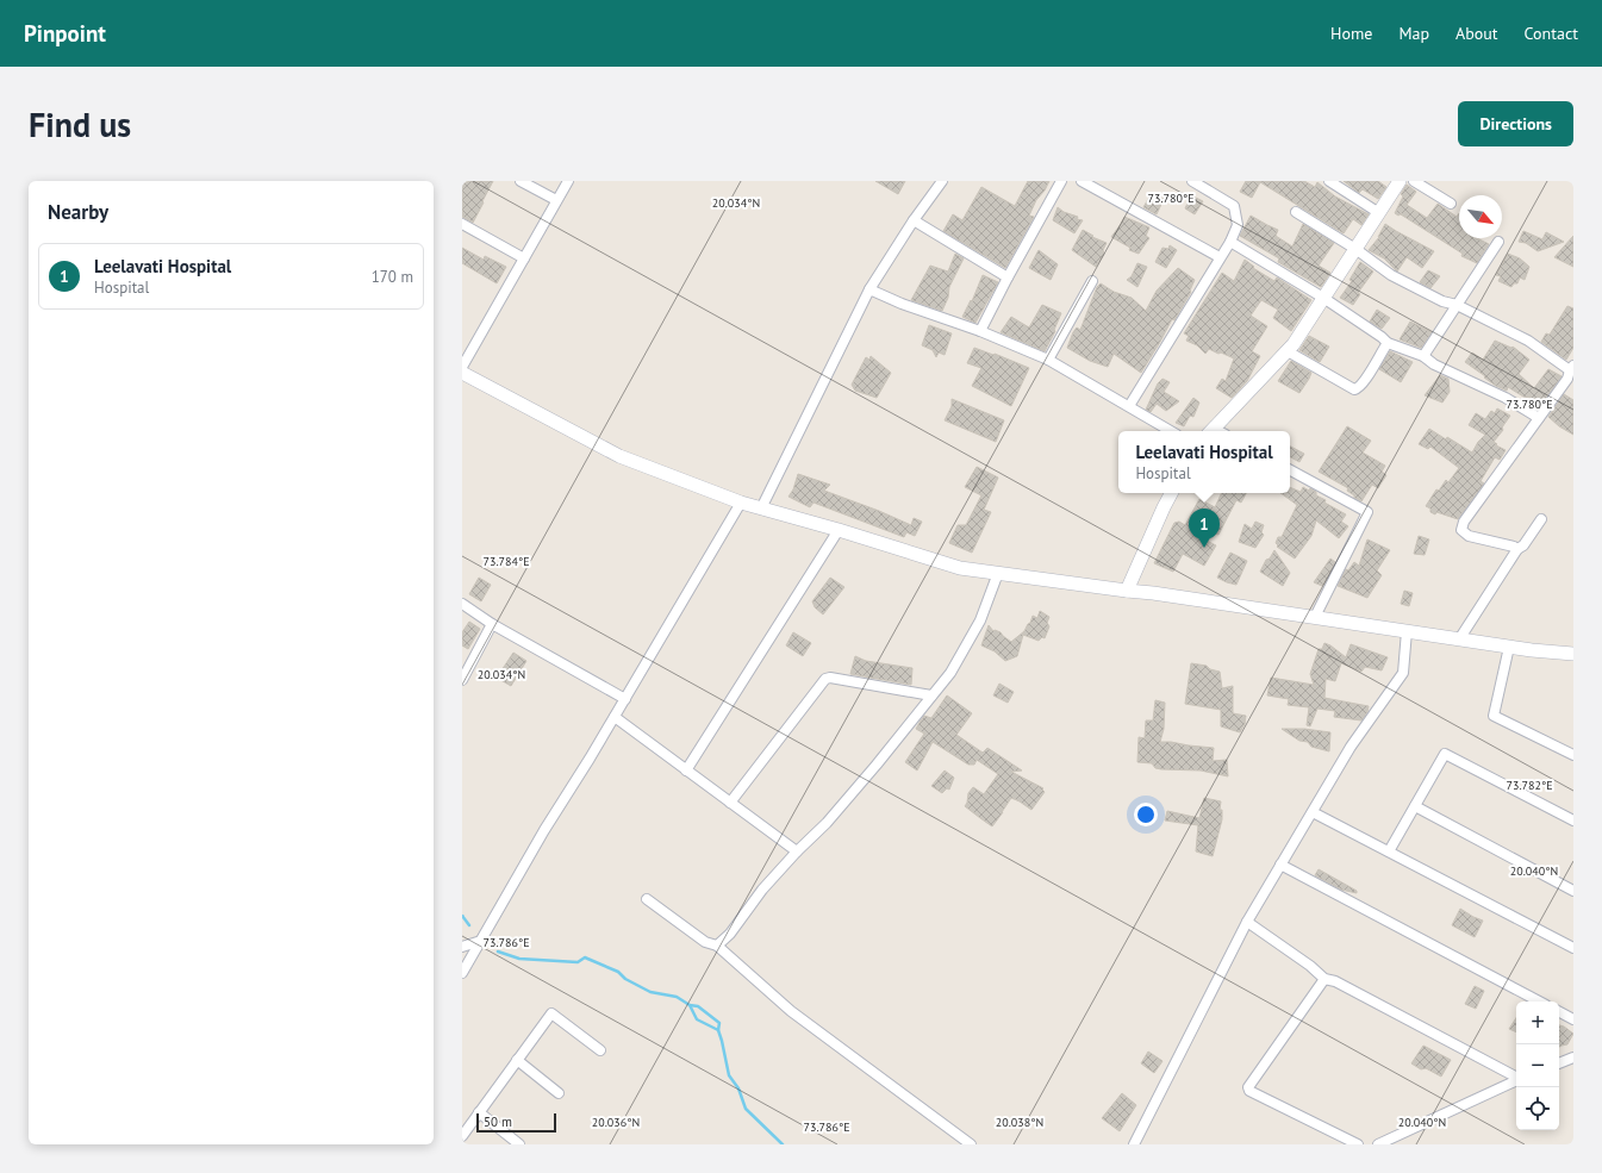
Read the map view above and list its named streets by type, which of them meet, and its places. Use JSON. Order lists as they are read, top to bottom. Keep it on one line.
{"scale_bar":"50 m","north":"bottom right","page":{"header":"Pinpoint","nav":["Home","Map","About","Contact"],"buttons":"Directions","title":"Find us","heading":"Nearby","list":[{"mark":"1","name":"Leelavati Hospital","note":"Hospital","value":"170 m"}],"popup":["Leelavati Hospital","Hospital"],"pins":"1","map_buttons":["+","−"],"scale":"50 m"},"coordinates":["73.780°E","20.034°N","73.784°E","73.782°E","20.040°N","73.786°E","20.036°N","20.038°N"]}
